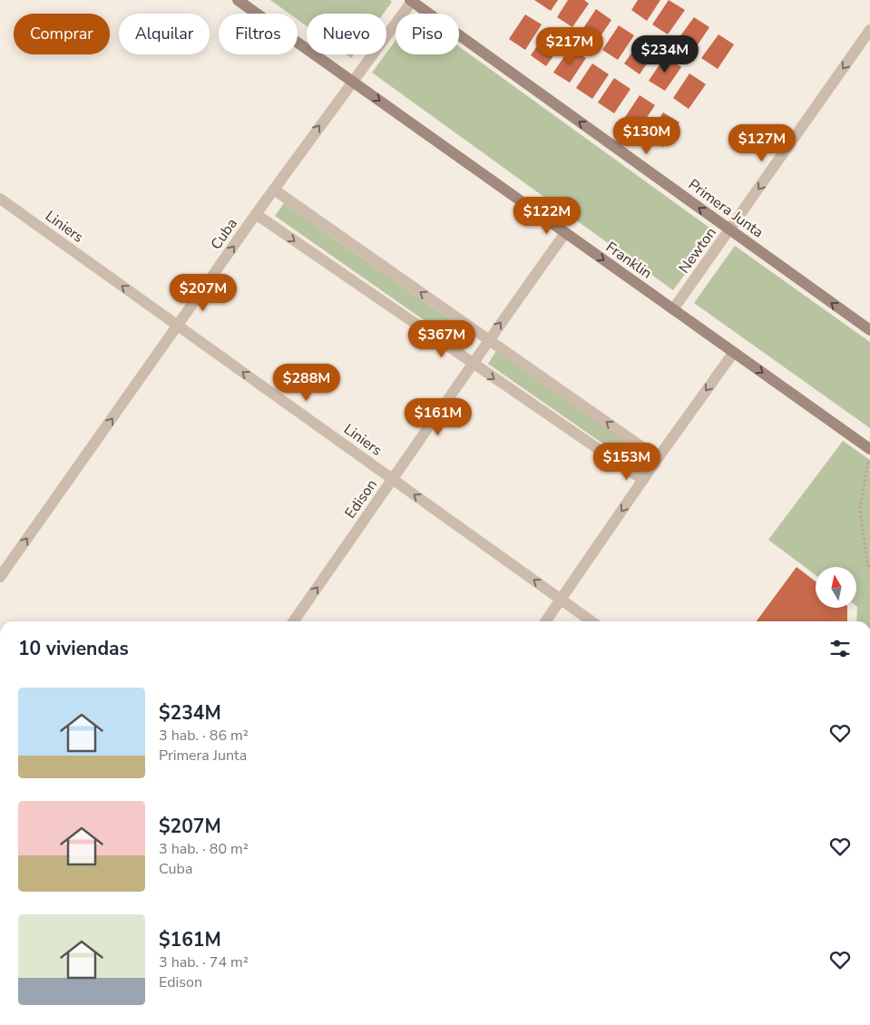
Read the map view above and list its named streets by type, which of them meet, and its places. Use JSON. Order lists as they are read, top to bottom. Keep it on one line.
{"streets":{"street":["Primera Junta","Liniers","Cuba","Newton","Franklin","Edison"]},"crossings":[["Primera Junta","Cuba"],["Primera Junta","Newton"],["Liniers","Cuba"],["Liniers","Edison"],["Cuba","Franklin"],["Newton","Franklin"],["Franklin","Edison"]],"one_way":["Primera Junta","Liniers","Cuba","Newton","Franklin","Edison"],"north":"top","page":{"chip":["Comprar","Alquilar","Filtros","Nuevo","Piso"],"price":["$217M","$234M","$130M","$127M","$122M","$207M","$367M","$288M","$161M","$153M"],"heading":"10 viviendas","list":[{"name":"$234M","note":"3 hab. · 86 m² · Primera Junta"},{"name":"$207M","note":"3 hab. · 80 m² · Cuba"},{"name":"$161M","note":"3 hab. · 74 m² · Edison"}]}}
